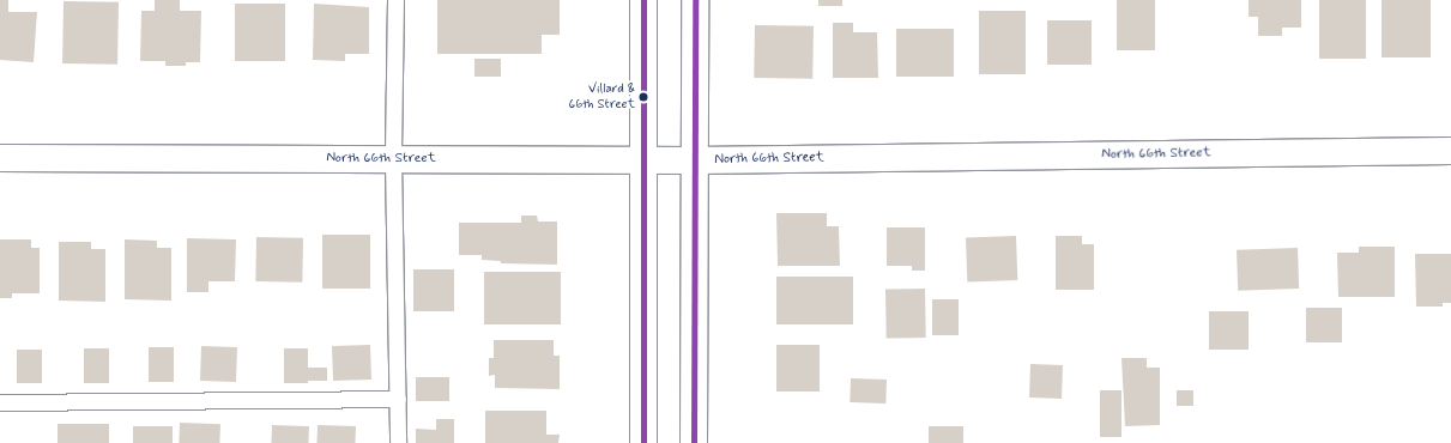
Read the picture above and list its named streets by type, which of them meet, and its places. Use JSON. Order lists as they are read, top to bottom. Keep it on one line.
{"streets":{"street":["North 66th Street"]},"places":["Villard & 66th Street"]}
